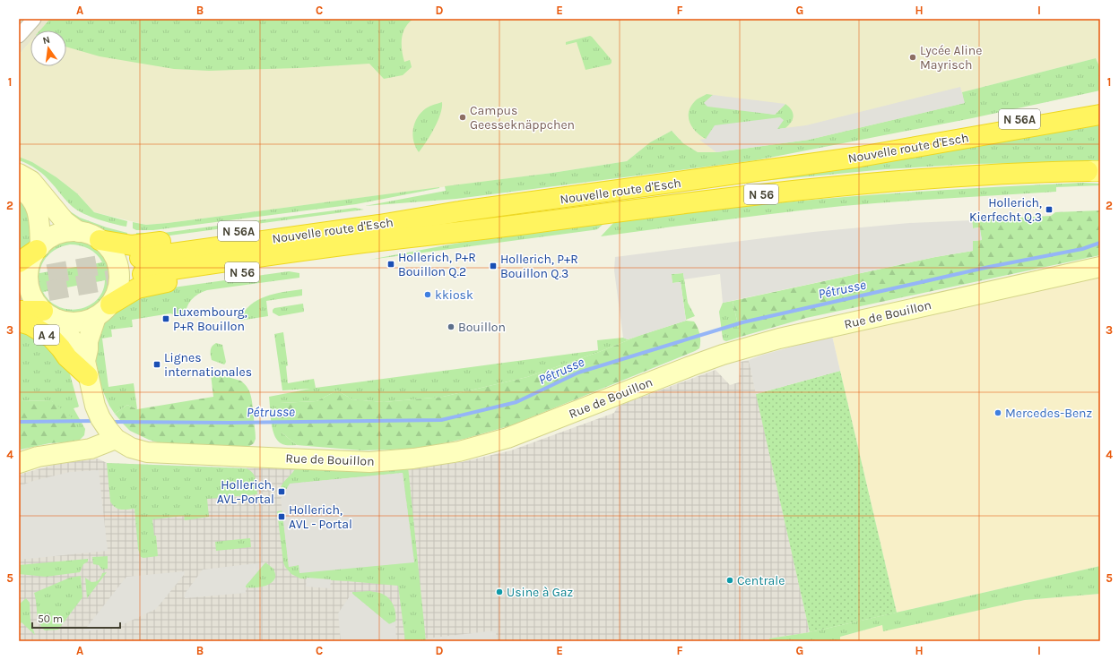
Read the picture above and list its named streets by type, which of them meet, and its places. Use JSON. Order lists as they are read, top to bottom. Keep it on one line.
{"streets":{"highway":["N 56A","Nouvelle route d'Esch","N 56","A 4"],"street":["Rue de Bouillon"]},"crossings":[["N 56A","Nouvelle route d'Esch"],["N 56A","N 56"],["N 56A","Rue de Bouillon"],["N 56A","A 4"],["Nouvelle route d'Esch","N 56"],["N 56","Rue de Bouillon"],["N 56","A 4"],["Rue de Bouillon","A 4"]],"water":["Pétrusse"],"places":{"other":["Lycée Aline Mayrisch","Campus Geesseknäppchen","kkiosk","Bouillon","Mercedes-Benz","Centrale","Usine à Gaz"],"transit":["Hollerich, Kierfecht Q.3","Hollerich, P+R Bouillon Q.2","Hollerich, P+R Bouillon Q.3","Luxembourg, P+R Bouillon","Lignes internationales","Hollerich, AVL-Portal","Hollerich, AVL - Portal"]},"scale_bar":"50 m","north":"top","grid":{"columns":["A","B","C","D","E","F","G","H","I"],"rows":["1","2","3","4","5"]}}
